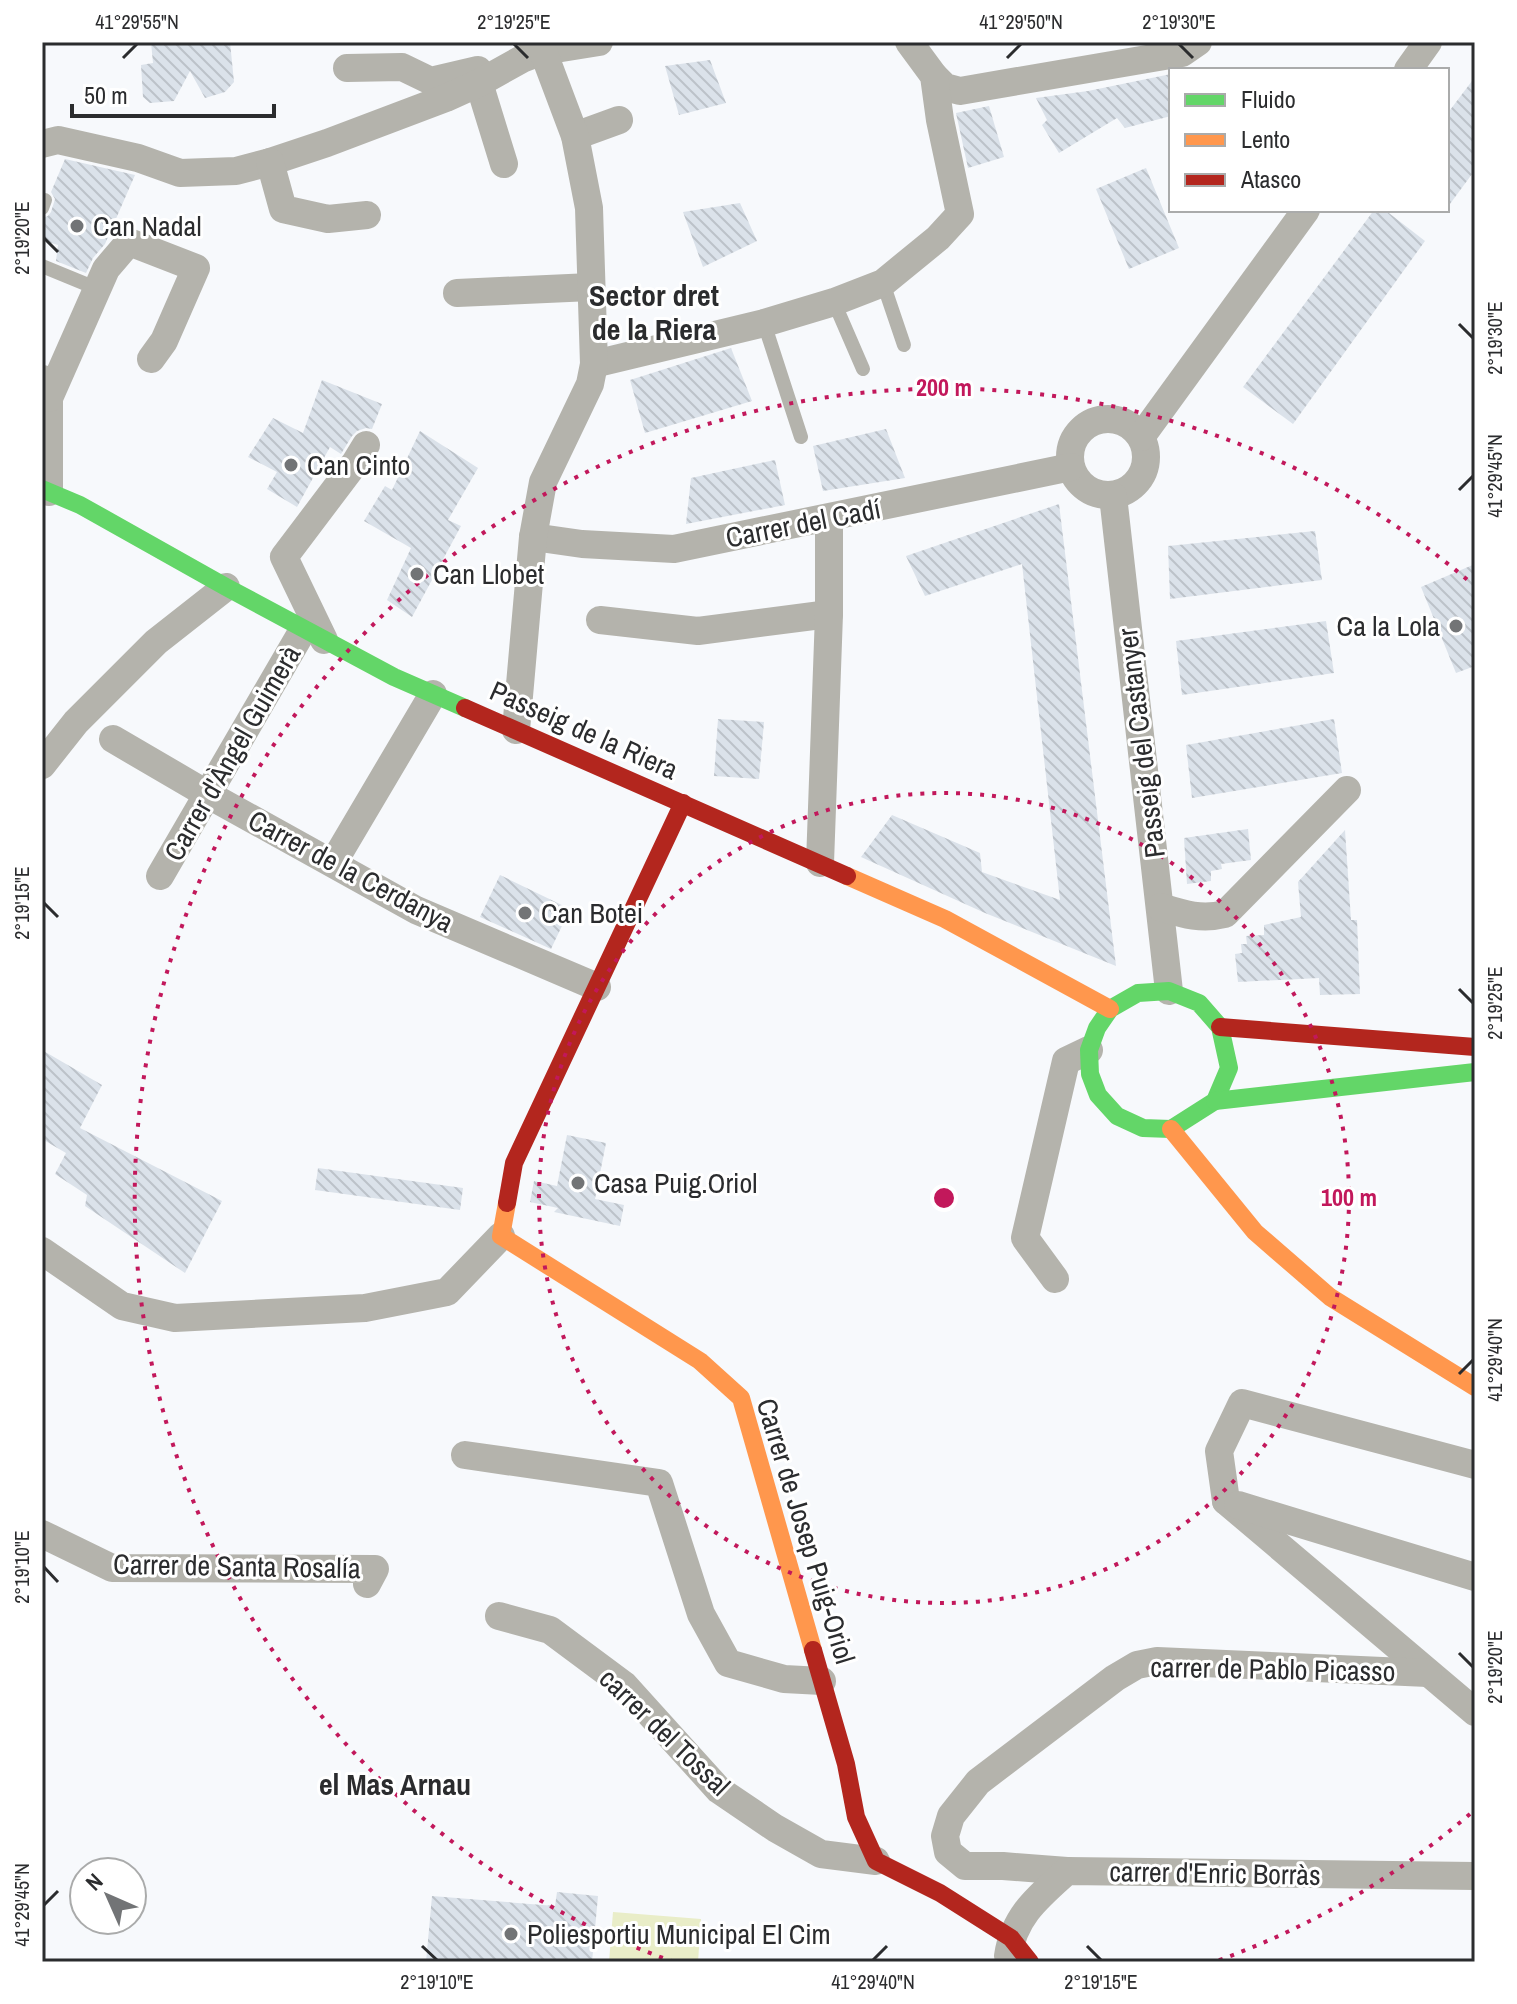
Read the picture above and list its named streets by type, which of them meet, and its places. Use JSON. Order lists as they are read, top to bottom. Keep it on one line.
{"streets":{"street":["Carrer del Cadí","Passeig de la Riera","Passeig del Castanyer","Carrer d'Àngel Guimerà","Carrer de la Cerdanya","Carrer de Josep Puig-Oriol","Carrer de Santa Rosalía","carrer de Pablo Picasso","carrer del Tossal","carrer d'Enric Borràs"]},"crossings":[["Carrer del Cadí","Passeig del Castanyer"],["Passeig de la Riera","Passeig del Castanyer"],["Passeig de la Riera","Carrer d'Àngel Guimerà"],["Carrer d'Àngel Guimerà","Carrer de la Cerdanya"],["Carrer de Josep Puig-Oriol","carrer del Tossal"],["carrer de Pablo Picasso","carrer d'Enric Borràs"]],"districts":["Sector dret de la Riera","el Mas Arnau"],"places":["Can Nadal","Can Cinto","Can Llobet","Ca la Lola","Can Botei","Casa Puig.Oriol","Poliesportiu Municipal El Cim"],"legend":["Fluido","Lento","Atasco"],"scale_bar":"50 m","north":"top left","coordinates":["41°29'55\"N","2°19'25\"E","41°29'50\"N","2°19'30\"E","2°19'20\"E","41°29'45\"N","2°19'15\"E","41°29'40\"N","2°19'10\"E"],"rings":["200 m","100 m"]}
